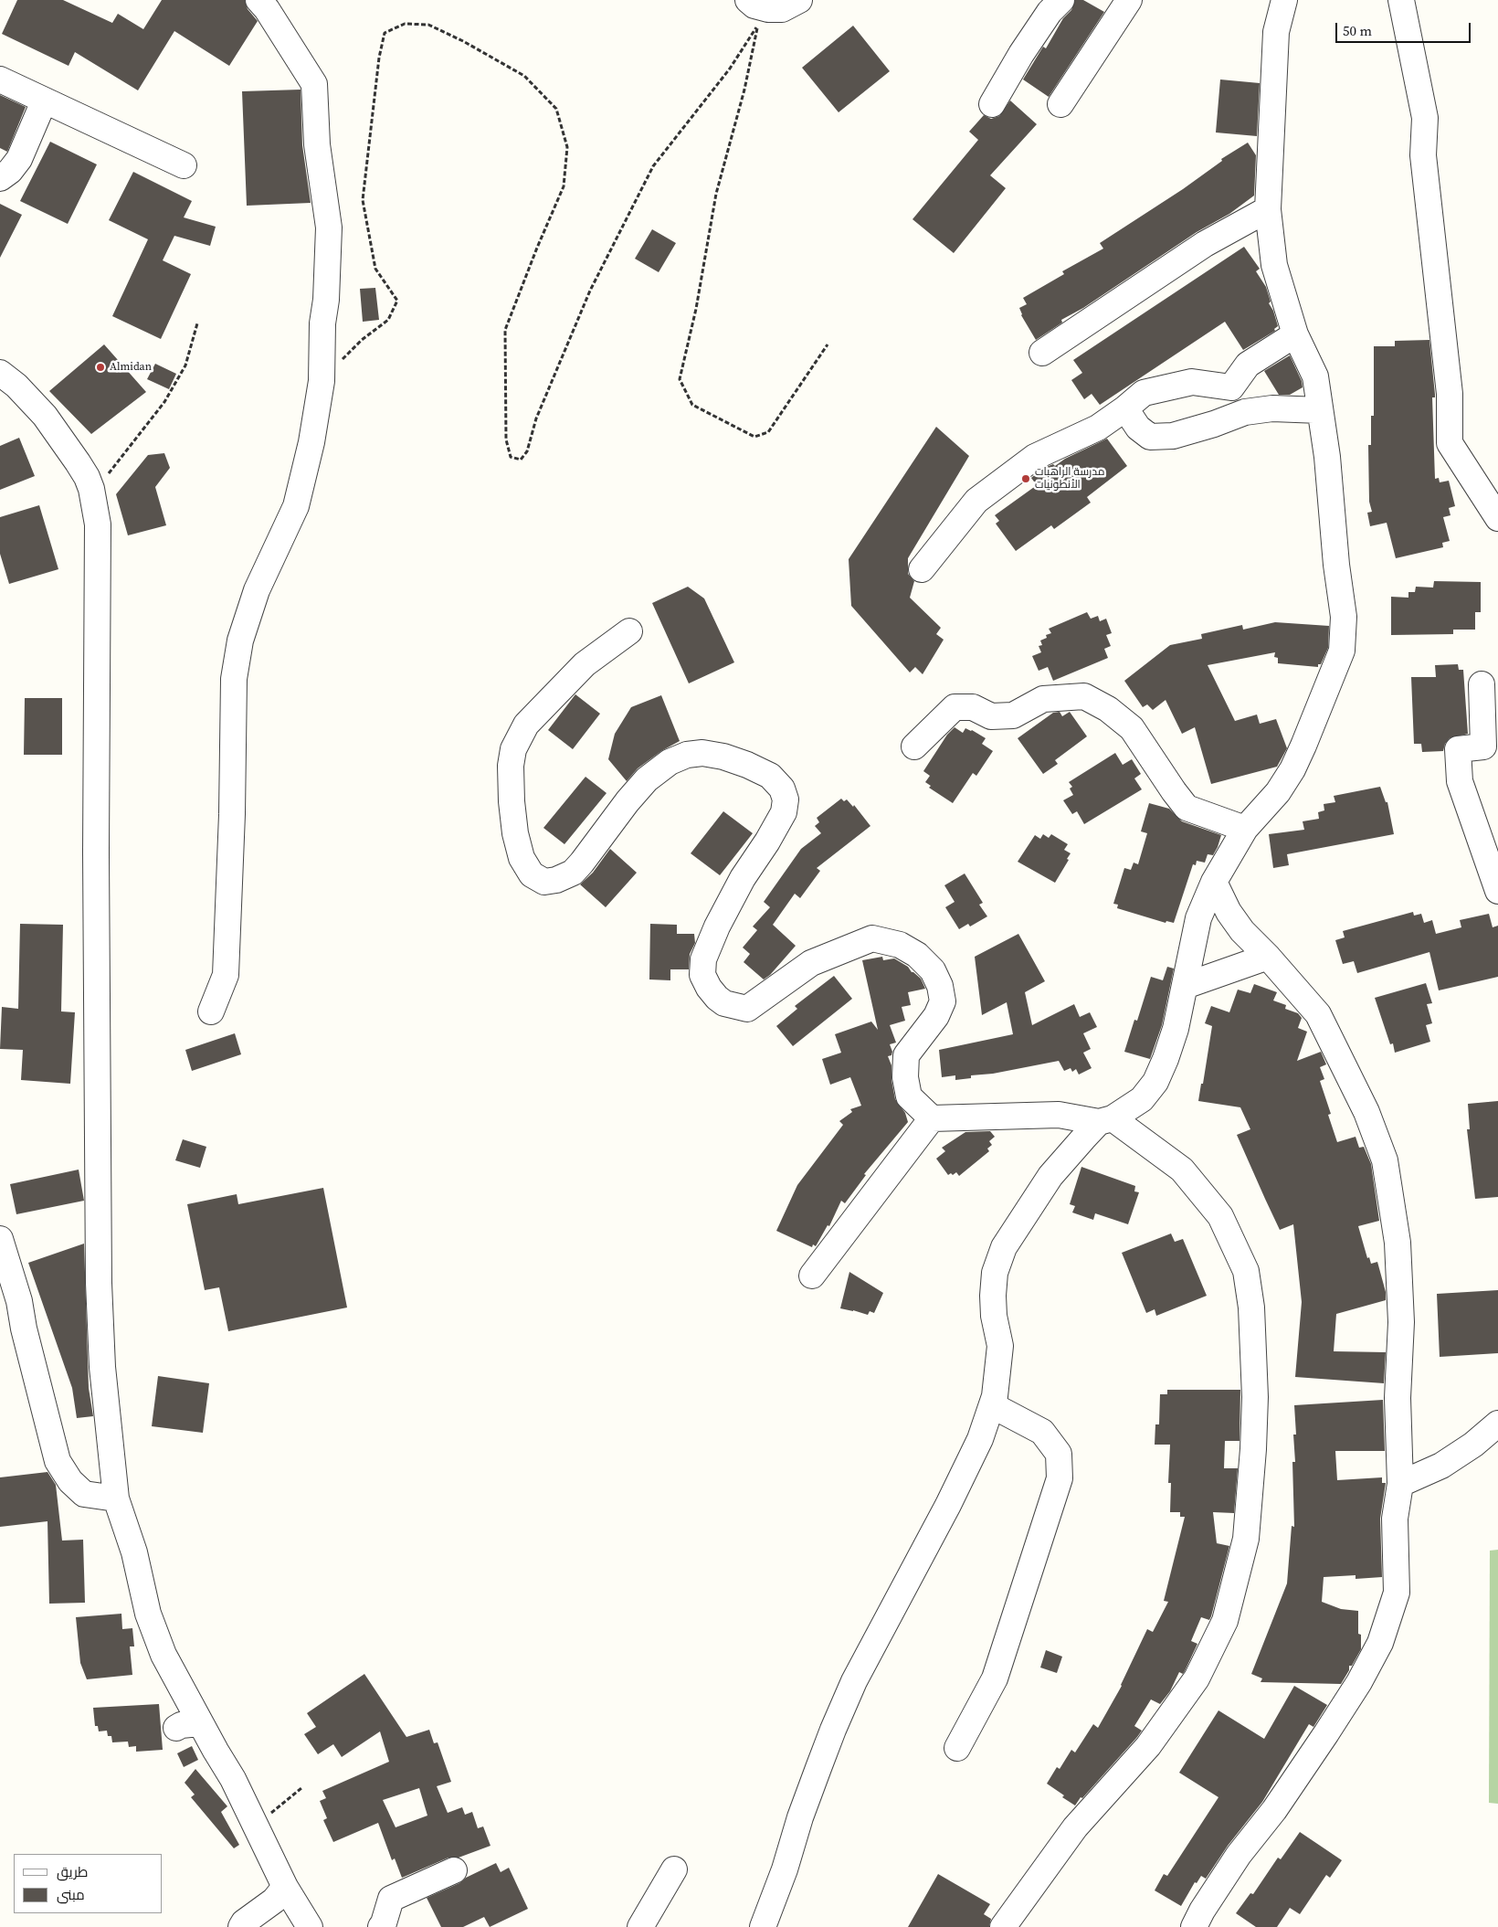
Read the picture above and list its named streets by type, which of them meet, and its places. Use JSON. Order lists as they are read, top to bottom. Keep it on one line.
{"places":["Almidan","مدرسة الراهبات الأنطونيات"],"legend":["طريق","مبنى"],"scale_bar":"50 m"}
